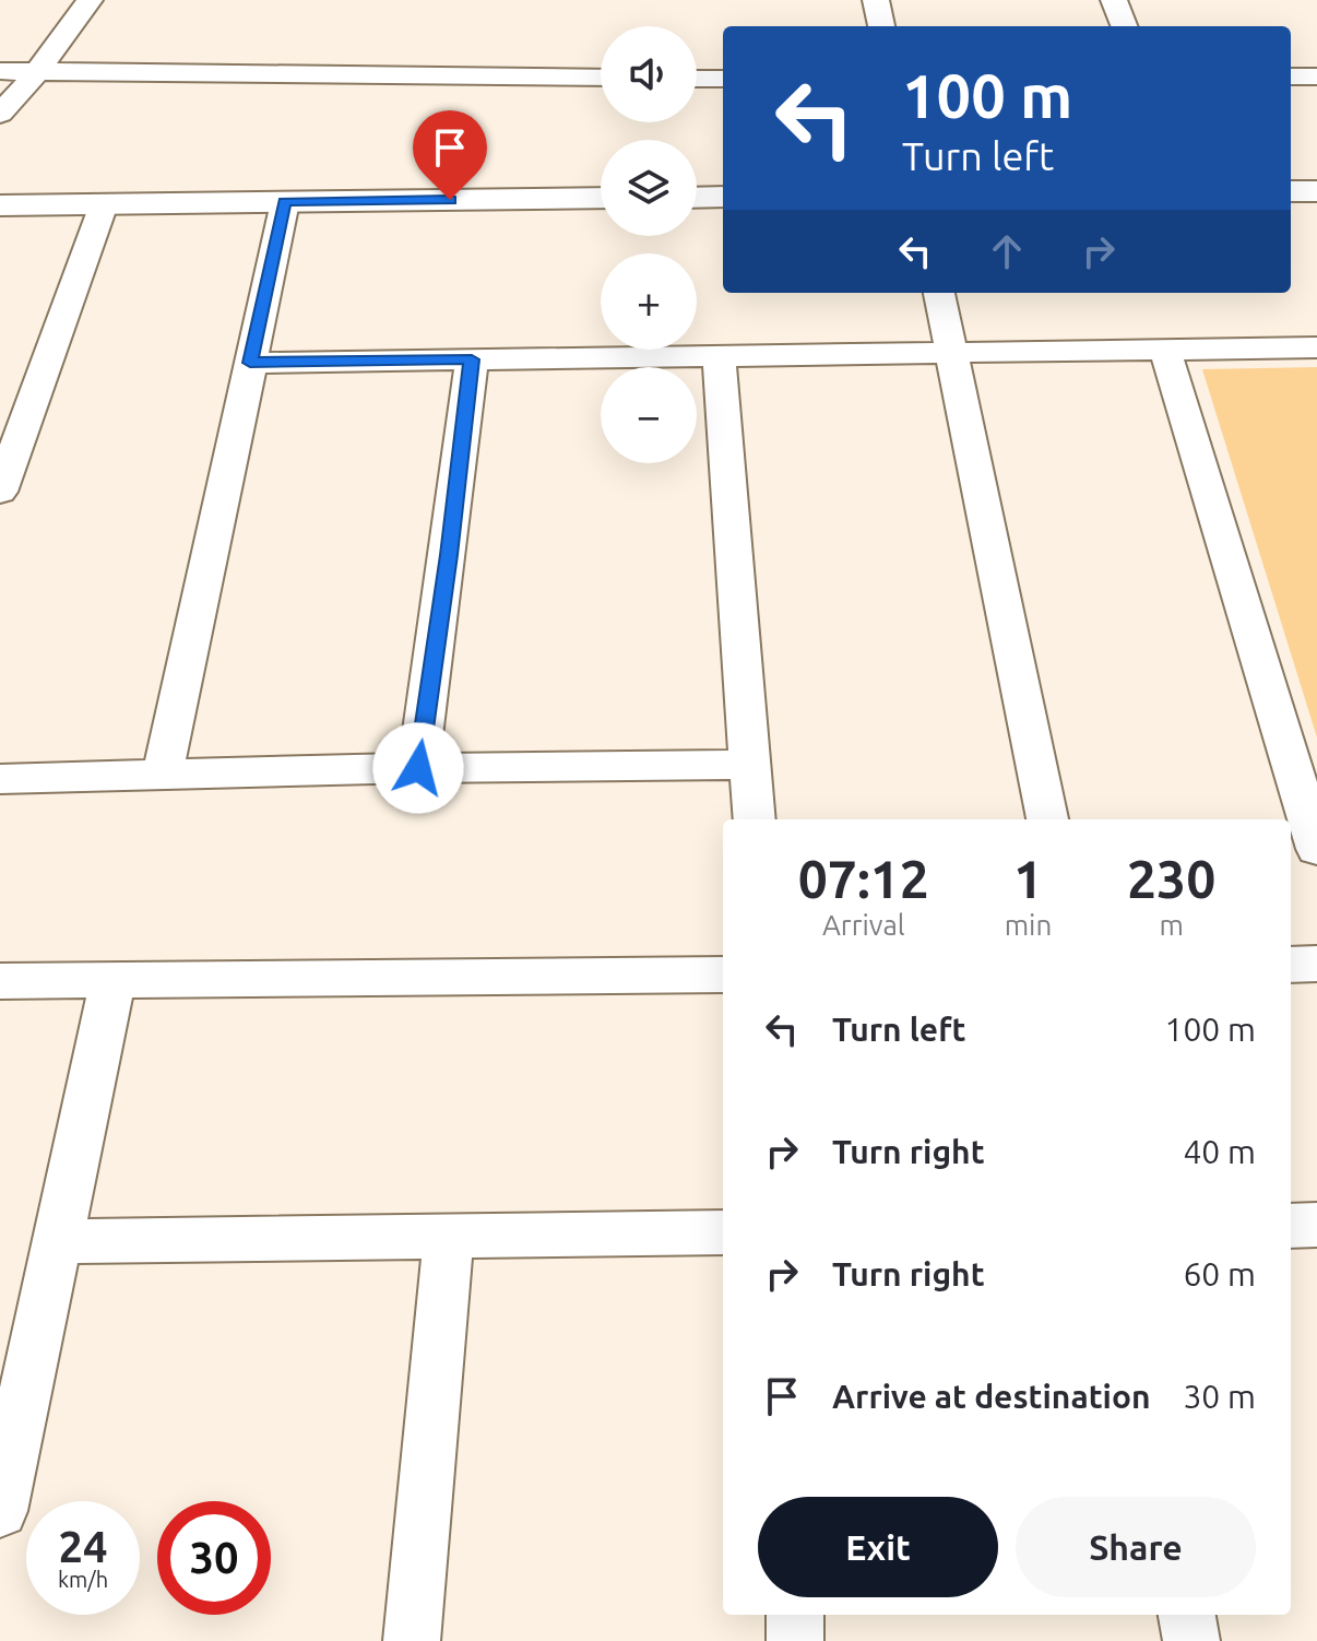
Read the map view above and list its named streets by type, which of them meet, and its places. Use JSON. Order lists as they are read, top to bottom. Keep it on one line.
{"page":{"map_buttons":["+","−"],"turn":["100 m","Turn left"],"eta":["07:12","Arrival","1","min","230","m"],"list":[{"name":"Turn left","value":"100 m"},{"name":"Turn right","value":"40 m"},{"name":"Turn right","value":"60 m"},{"name":"Arrive at destination","value":"30 m"}],"buttons":["Exit","Share"],"speed":"24 km/h","limit":"30"}}
